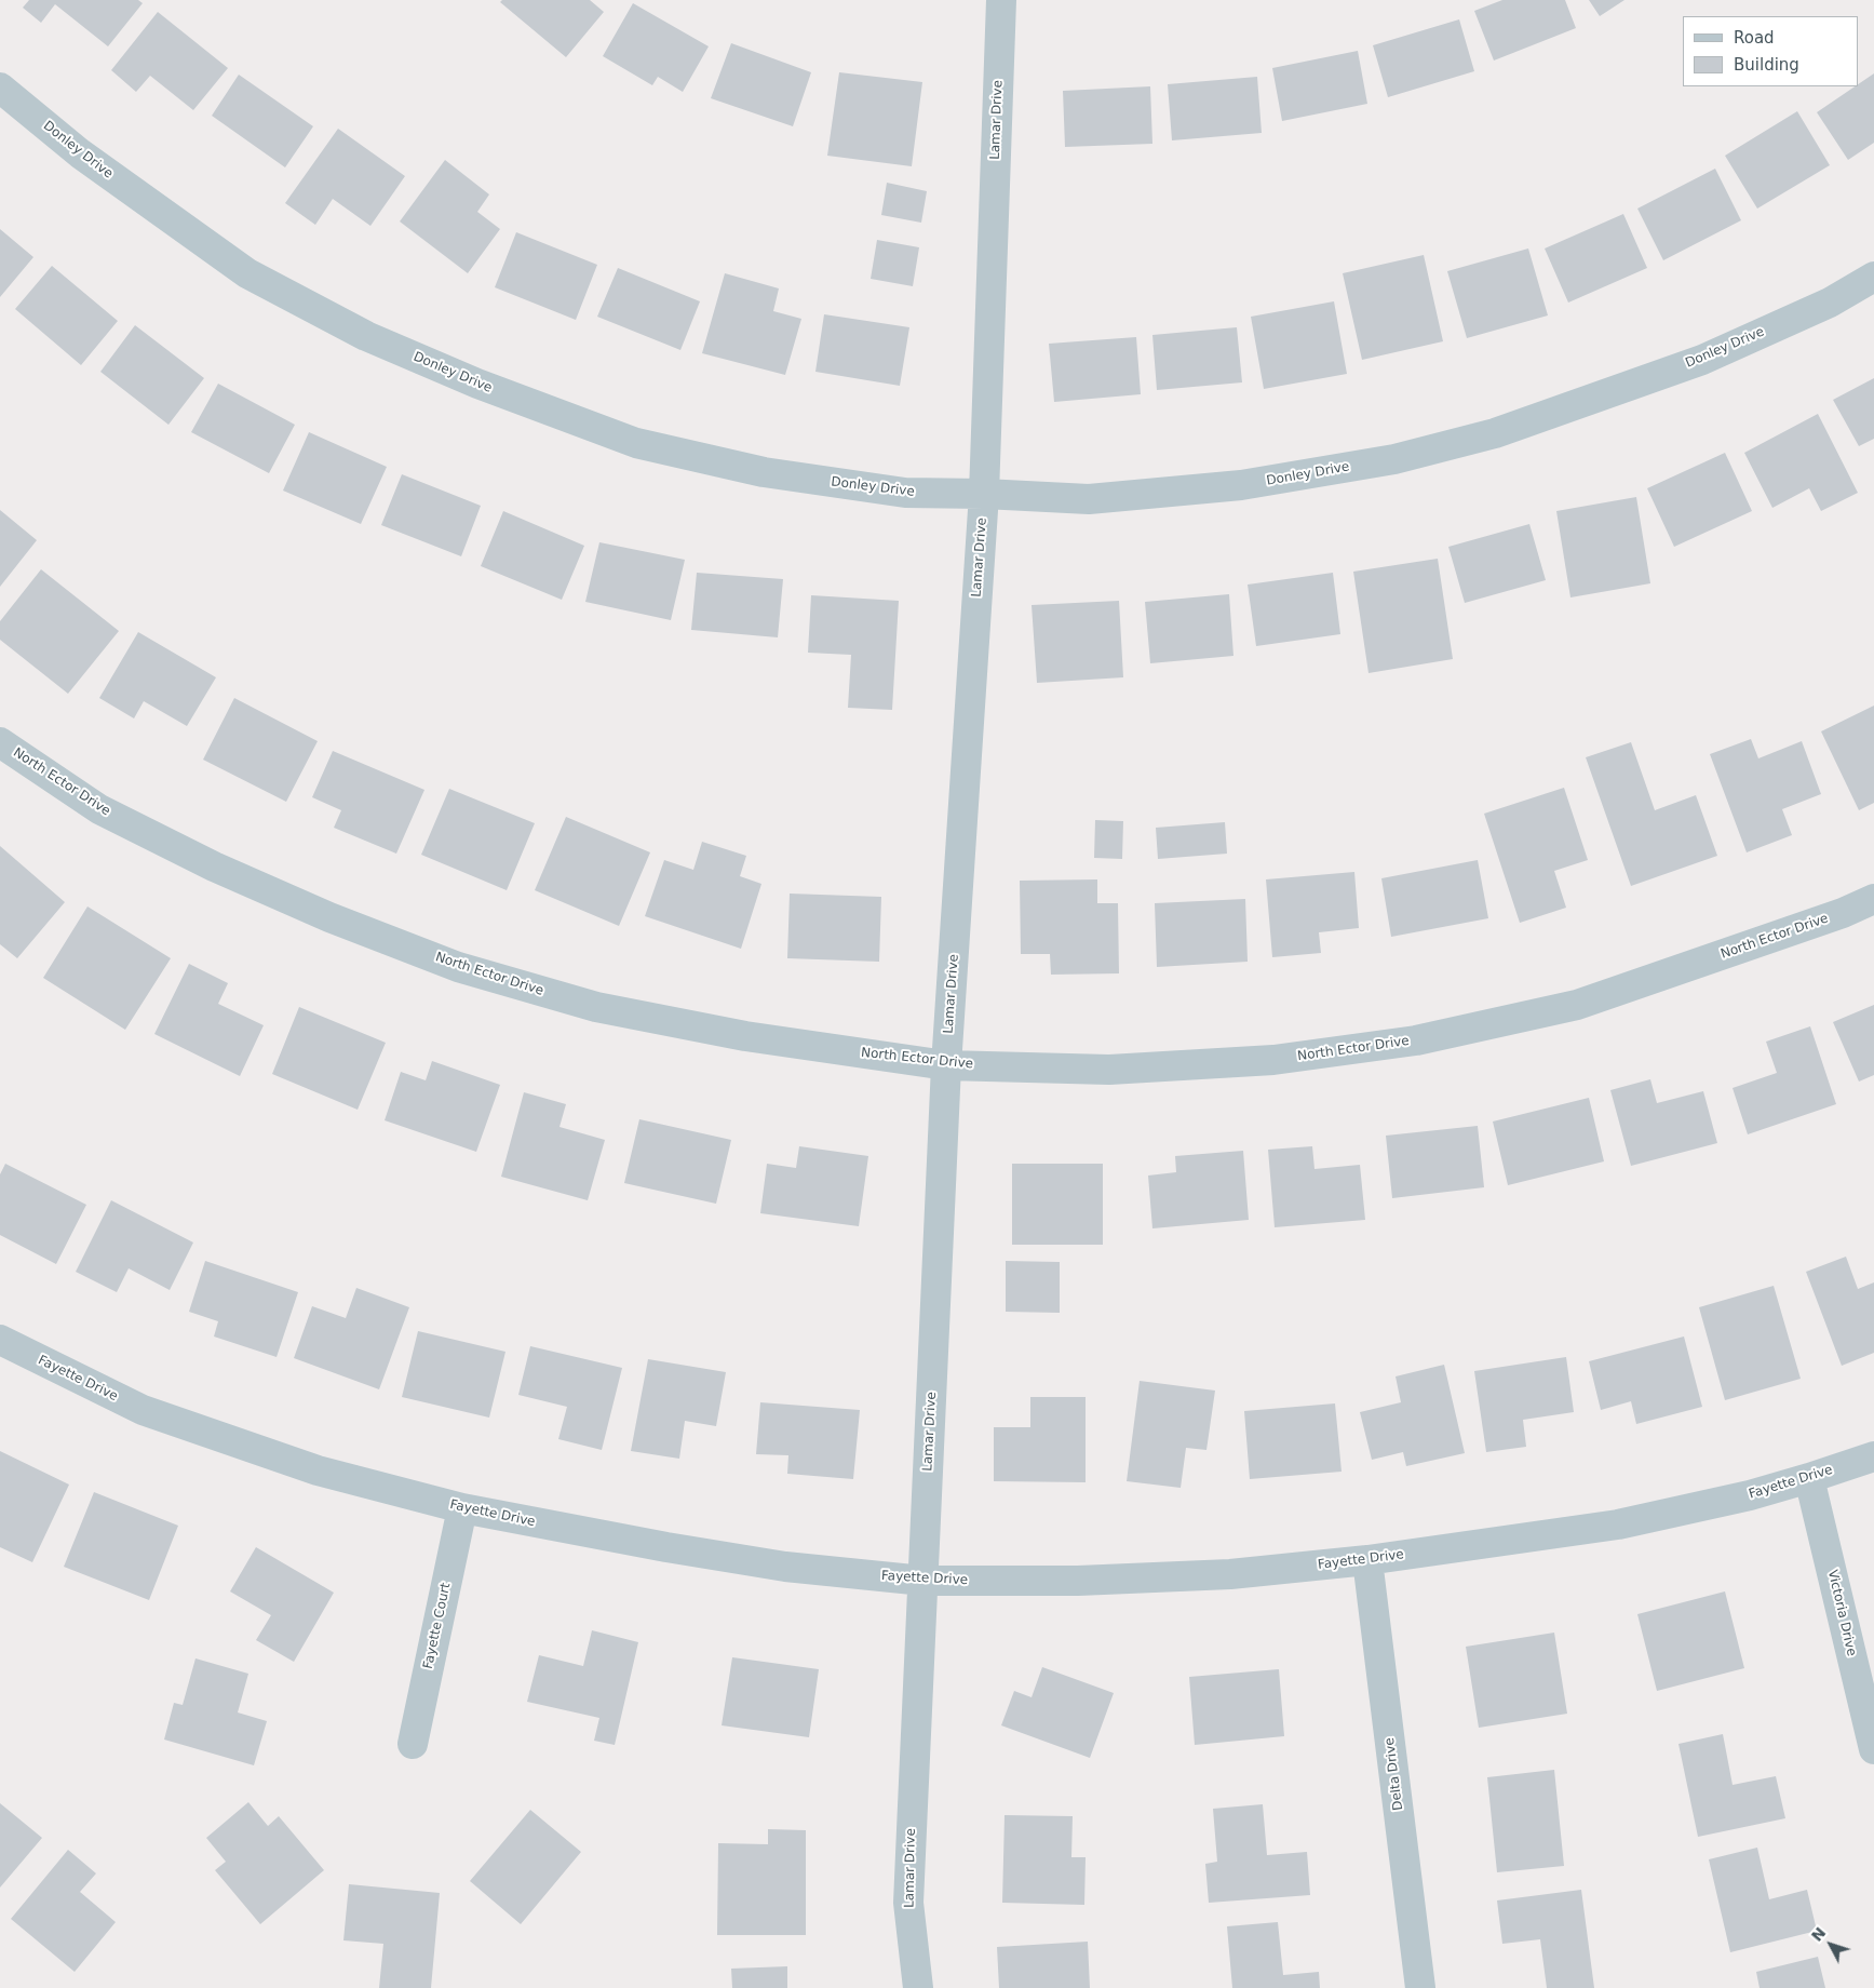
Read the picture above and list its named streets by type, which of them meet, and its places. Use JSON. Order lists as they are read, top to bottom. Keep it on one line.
{"streets":{"street":["Lamar Drive","Donley Drive","North Ector Drive","Fayette Drive","Victoria Drive","Fayette Court","Delta Drive"]},"crossings":[["Lamar Drive","Donley Drive"],["Lamar Drive","North Ector Drive"],["Lamar Drive","Fayette Drive"],["Fayette Drive","Victoria Drive"],["Fayette Drive","Fayette Court"],["Fayette Drive","Delta Drive"]],"legend":["Road","Building"],"north":"top left"}
